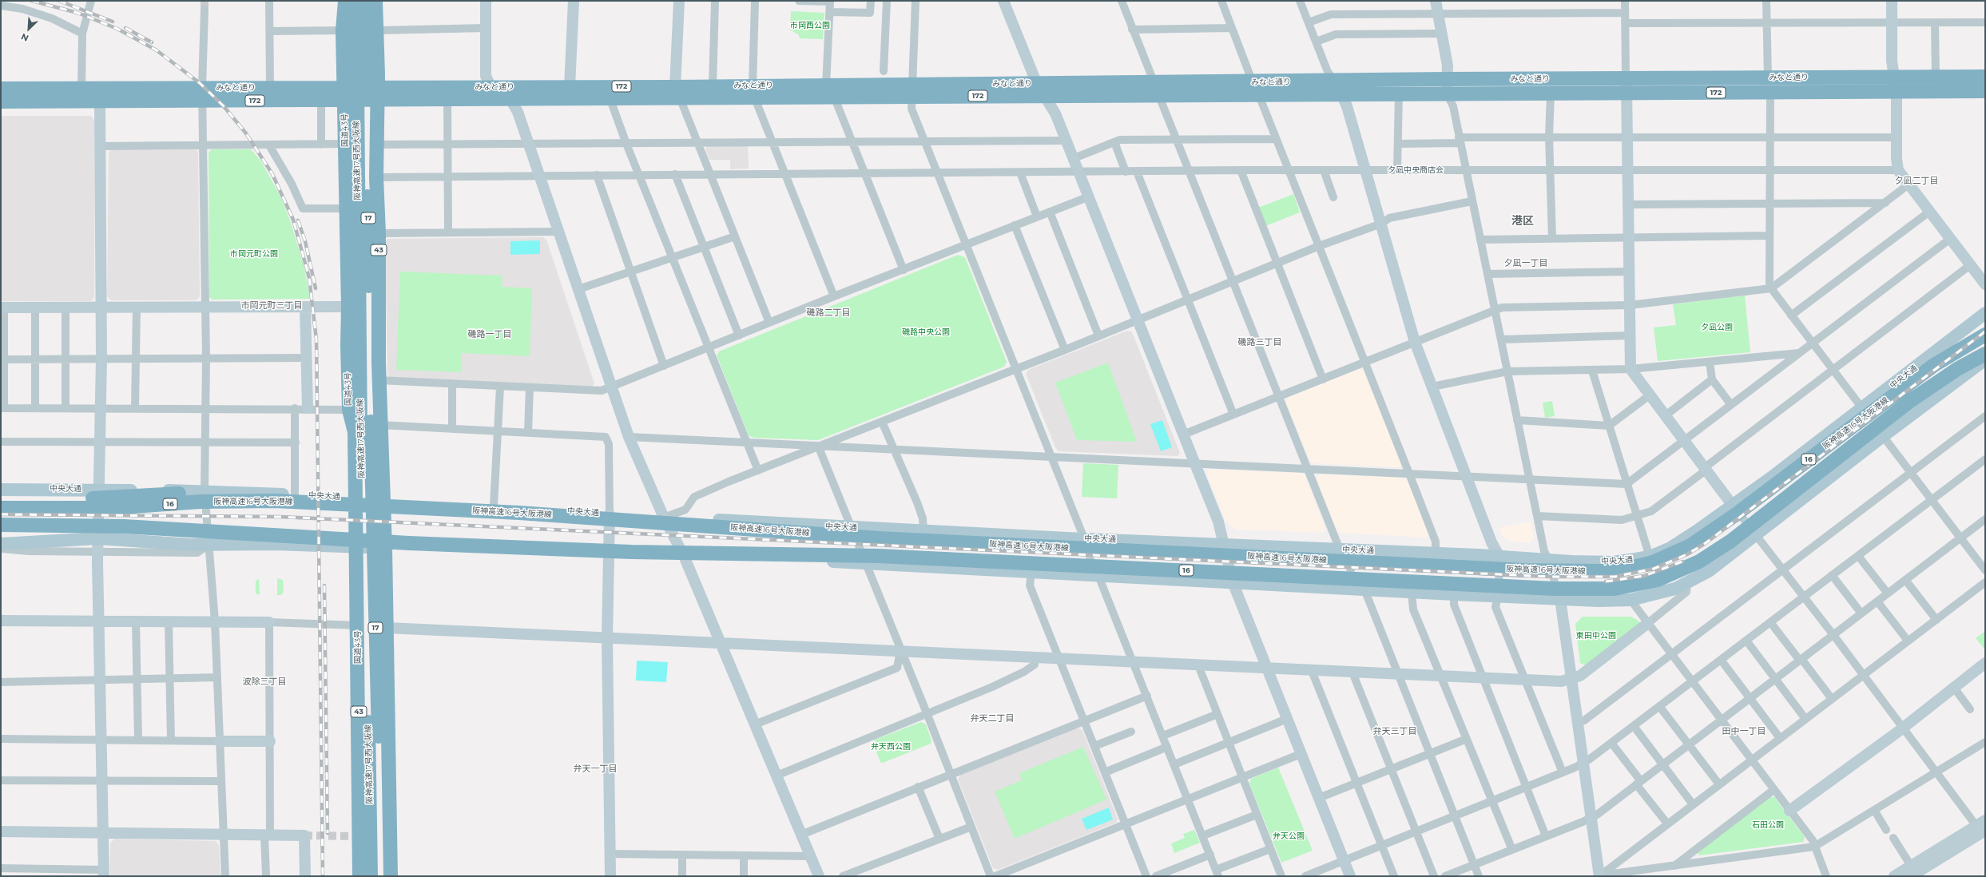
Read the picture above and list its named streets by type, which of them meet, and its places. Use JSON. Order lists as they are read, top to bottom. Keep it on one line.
{"streets":{"highway":["みなと通り","172","国道43号","阪神高速17号西大阪線","17","43","阪神高速16号大阪港線","16"],"main road":["中央大通"],"street":["夕凪中央商店会"]},"crossings":[["みなと通り","国道43号"],["みなと通り","43"],["国道43号","43"],["国道43号","中央大通"],["夕凪中央商店会","43"],["43","中央大通"]],"districts":["夕凪二丁目","港区","夕凪一丁目","市岡元町三丁目","磯路二丁目","磯路一丁目","磯路三丁目","波除三丁目","弁天二丁目","弁天三丁目","田中一丁目","弁天一丁目"],"parks":["市岡西公園","市岡元町公園","夕凪公園","磯路中央公園","東田中公園","弁天西公園","石田公園","弁天公園"],"north":"bottom left"}
